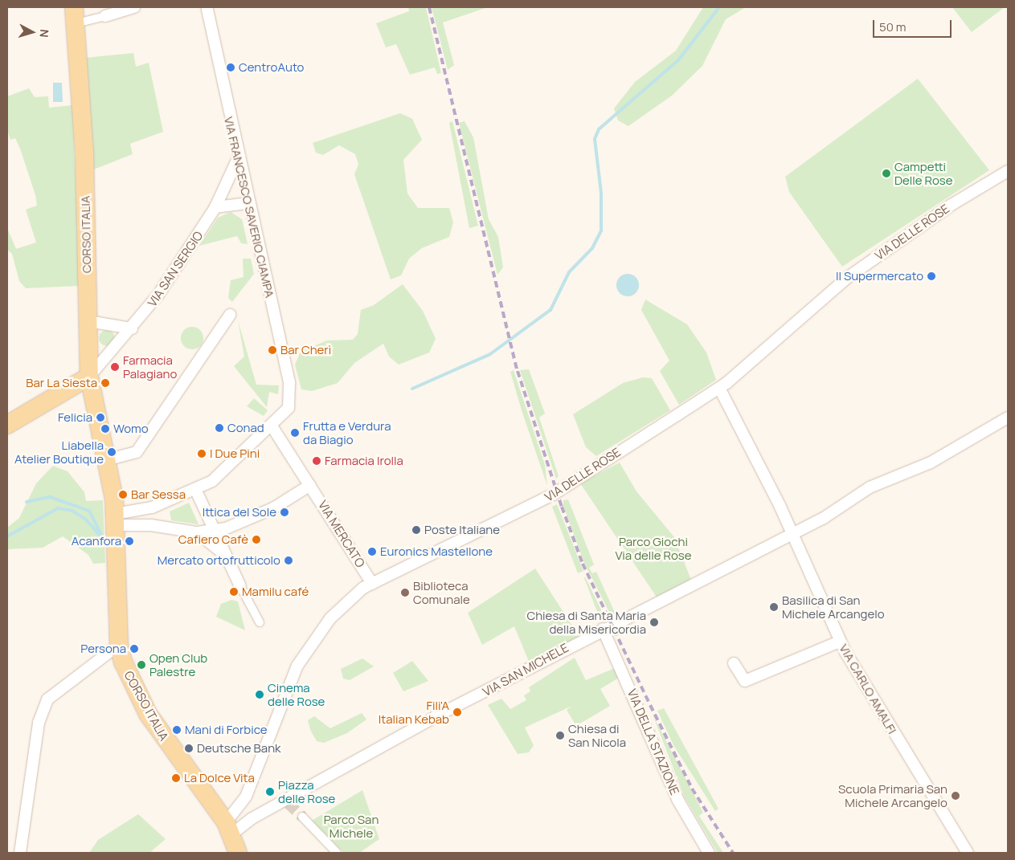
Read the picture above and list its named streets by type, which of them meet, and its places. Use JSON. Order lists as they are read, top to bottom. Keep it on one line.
{"streets":{"main road":["CORSO ITALIA"],"street":["VIA FRANCESCO SAVERIO CIAMPA","VIA DELLE ROSE","VIA SAN SERGIO","VIA MERCATO","VIA SAN MICHELE","VIA CARLO AMALFI","VIA DELLA STAZIONE"]},"crossings":[["VIA FRANCESCO SAVERIO CIAMPA","VIA SAN SERGIO"],["VIA FRANCESCO SAVERIO CIAMPA","VIA MERCATO"],["VIA DELLE ROSE","CORSO ITALIA"],["VIA DELLE ROSE","VIA MERCATO"],["VIA DELLE ROSE","VIA CARLO AMALFI"],["CORSO ITALIA","VIA SAN SERGIO"],["VIA SAN MICHELE","VIA CARLO AMALFI"],["VIA SAN MICHELE","VIA DELLA STAZIONE"]],"parks":["Parco Giochi Via delle Rose","Parco San Michele"],"places":["CentroAuto","Campetti Delle Rose","Il Supermercato","Bar Cherì","Farmacia Palagiano","Bar La Siesta","Felicia","Conad","Womo","Frutta e Verdura da Biagio","Liabella Atelier Boutique","I Due Pini","Farmacia Irolla","Bar Sessa","Ittica del Sole","Poste Italiane","Cafiero Cafè","Acanfora","Euronics Mastellone","Mercato ortofrutticolo","Mamilu café","Biblioteca Comunale","Basilica di San Michele Arcangelo","Chiesa di Santa Maria della Misericordia","Persona","Open Club Palestre","Cinema delle Rose","Fili'A Italian Kebab","Mani di Forbice","Chiesa di San Nicola","Deutsche Bank","La Dolce Vita","Piazza delle Rose","Scuola Primaria San Michele Arcangelo"],"scale_bar":"50 m","north":"right"}
